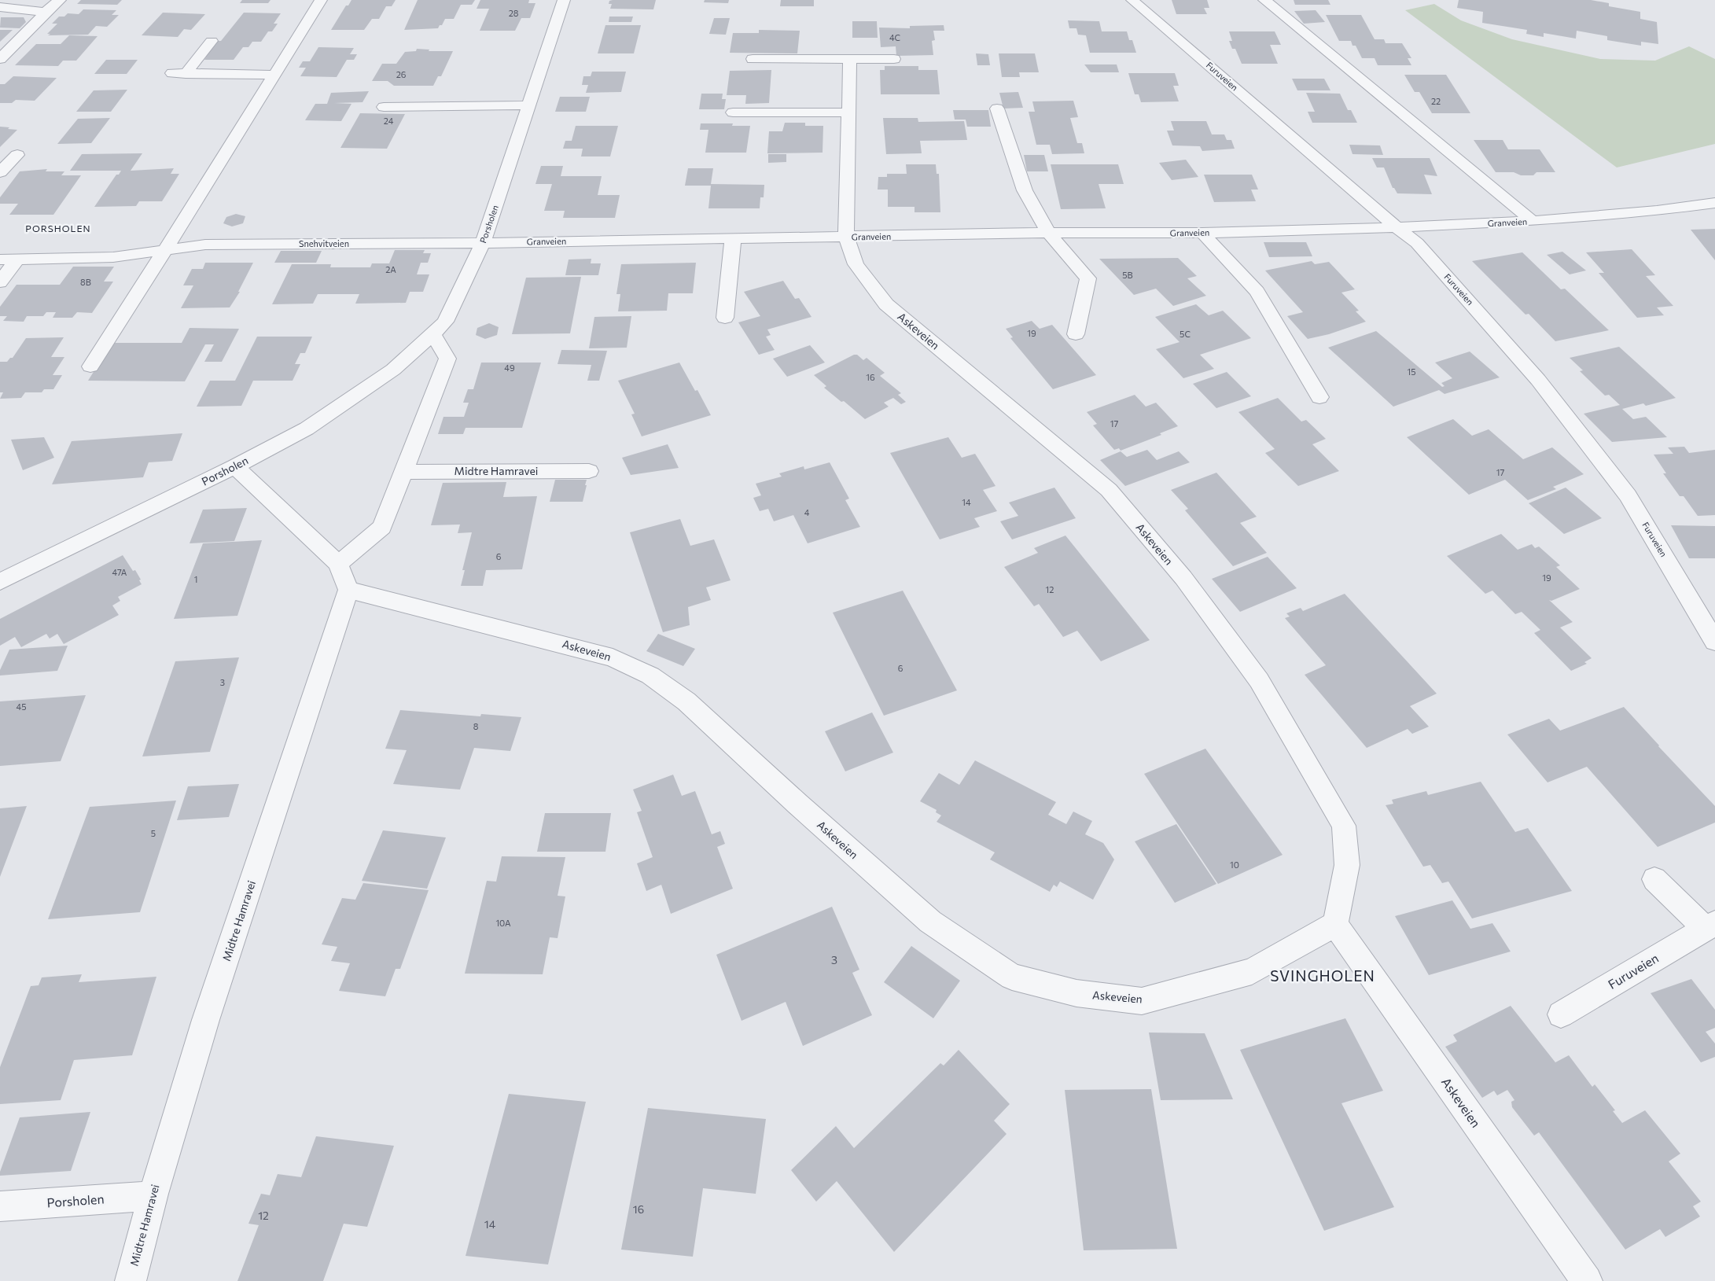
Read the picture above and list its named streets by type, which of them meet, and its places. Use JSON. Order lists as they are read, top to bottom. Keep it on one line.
{"streets":{"street":["Furuveien","Granveien","Porsholen","Snehvitveien","Askeveien","Midtre Hamravei"]},"crossings":[["Furuveien","Granveien"],["Granveien","Porsholen"],["Granveien","Snehvitveien"],["Granveien","Askeveien"],["Porsholen","Snehvitveien"],["Porsholen","Midtre Hamravei"],["Askeveien","Midtre Hamravei"]],"districts":["PORSHOLEN","SVINGHOLEN"],"house_numbers":["28","4C","26","22","24","2A","5B","8B","19","5C","49","15","16","17","17","14","4","6","47A","19","1","12","6","3","45","8","5","10","10A","3","16","12","14"]}
